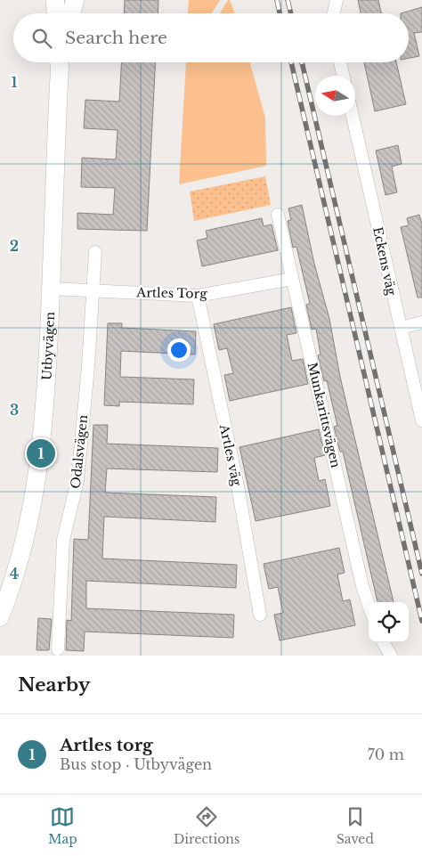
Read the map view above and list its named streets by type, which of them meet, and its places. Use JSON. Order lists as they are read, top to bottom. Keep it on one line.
{"streets":{"main road":["Utbyvägen"],"street":["Eckens väg","Artles Torg","Munkarittsvägen","Odalsvägen","Artles väg"]},"crossings":[["Artles Torg","Utbyvägen"],["Artles Torg","Munkarittsvägen"],["Artles Torg","Odalsvägen"],["Artles Torg","Artles väg"]],"north":"left","page":{"search":"Search here","pins":"1","heading":"Nearby","list":[{"mark":"1","name":"Artles torg","note":"Bus stop · Utbyvägen","value":"70 m"}],"nav":["Map","Directions","Saved"]},"grid":{"rows":["1","2","3","4"]}}
